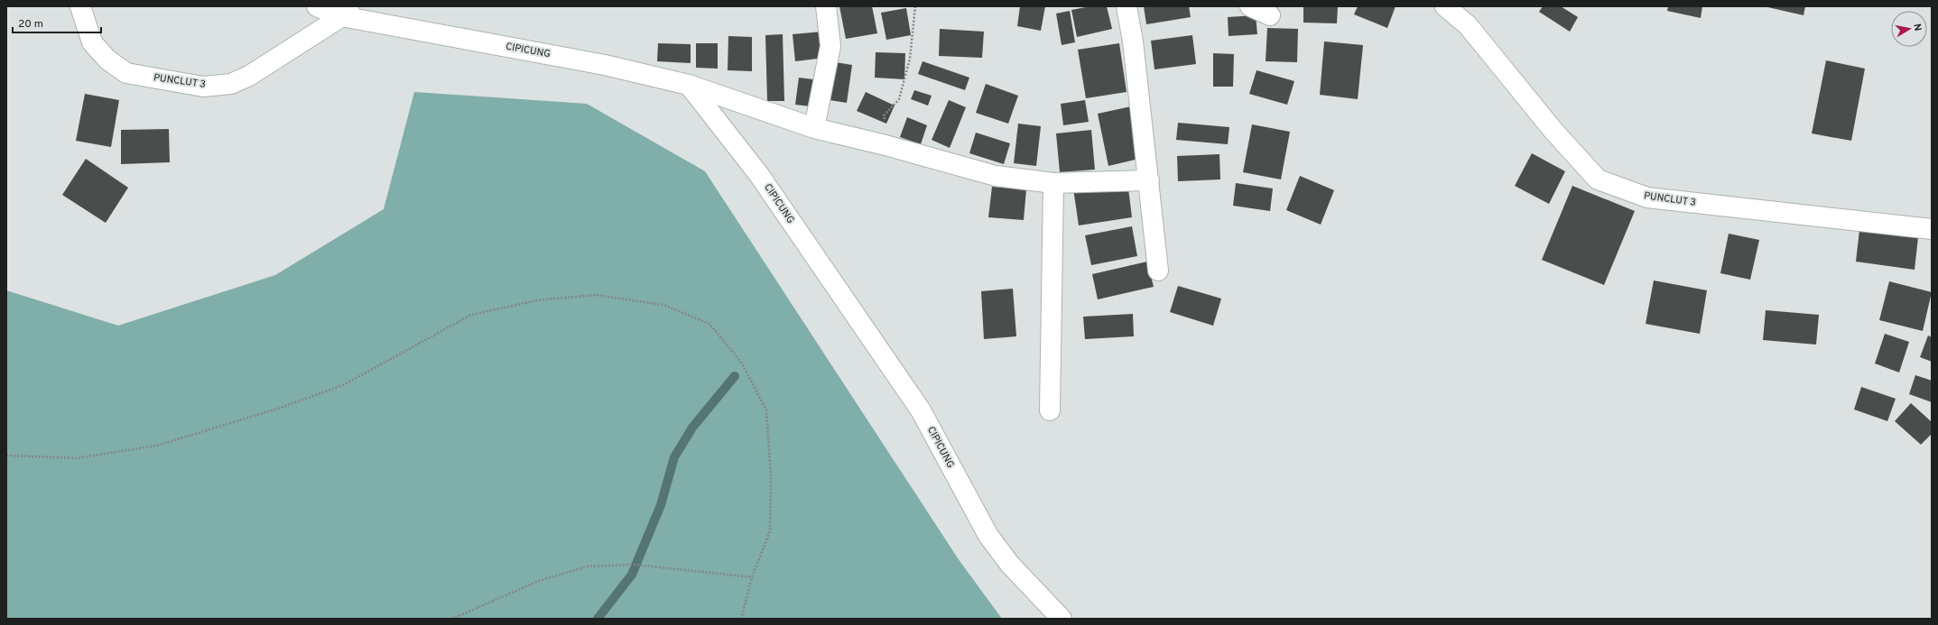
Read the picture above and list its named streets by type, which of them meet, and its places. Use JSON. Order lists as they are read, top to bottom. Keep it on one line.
{"streets":{"street":["CIPICUNG","PUNCLUT 3"]},"crossings":[["CIPICUNG","PUNCLUT 3"]],"scale_bar":"20 m","north":"right"}
